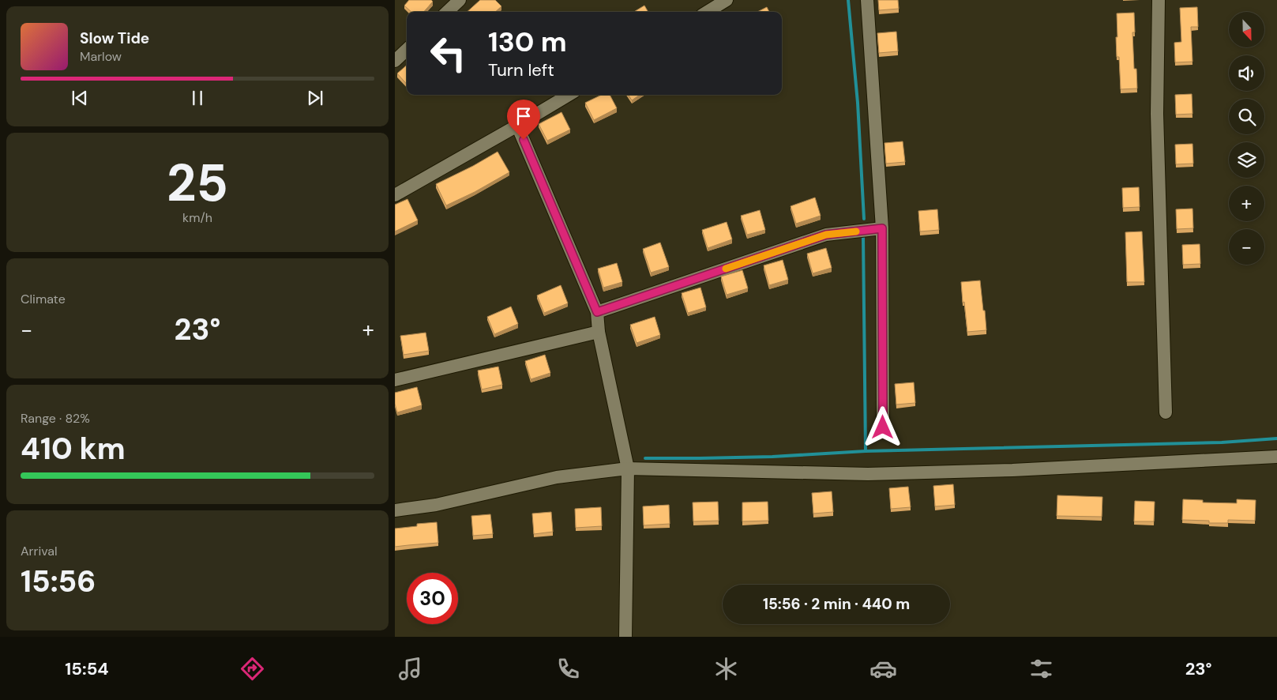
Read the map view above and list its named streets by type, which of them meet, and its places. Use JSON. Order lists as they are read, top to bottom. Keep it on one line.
{"north":"bottom","page":{"map_buttons":["+","−"],"turn":["130 m","Turn left"],"song":["Slow Tide","Marlow"],"tile":[["25","km/h"],"Climate",["Range · 82%","410 km"],["Arrival","15:56"]],"heat":["−","23°","+"],"limit":"30","trip":"15:56 · 2 min · 440 m","tabs":["15:54","23°"]}}
